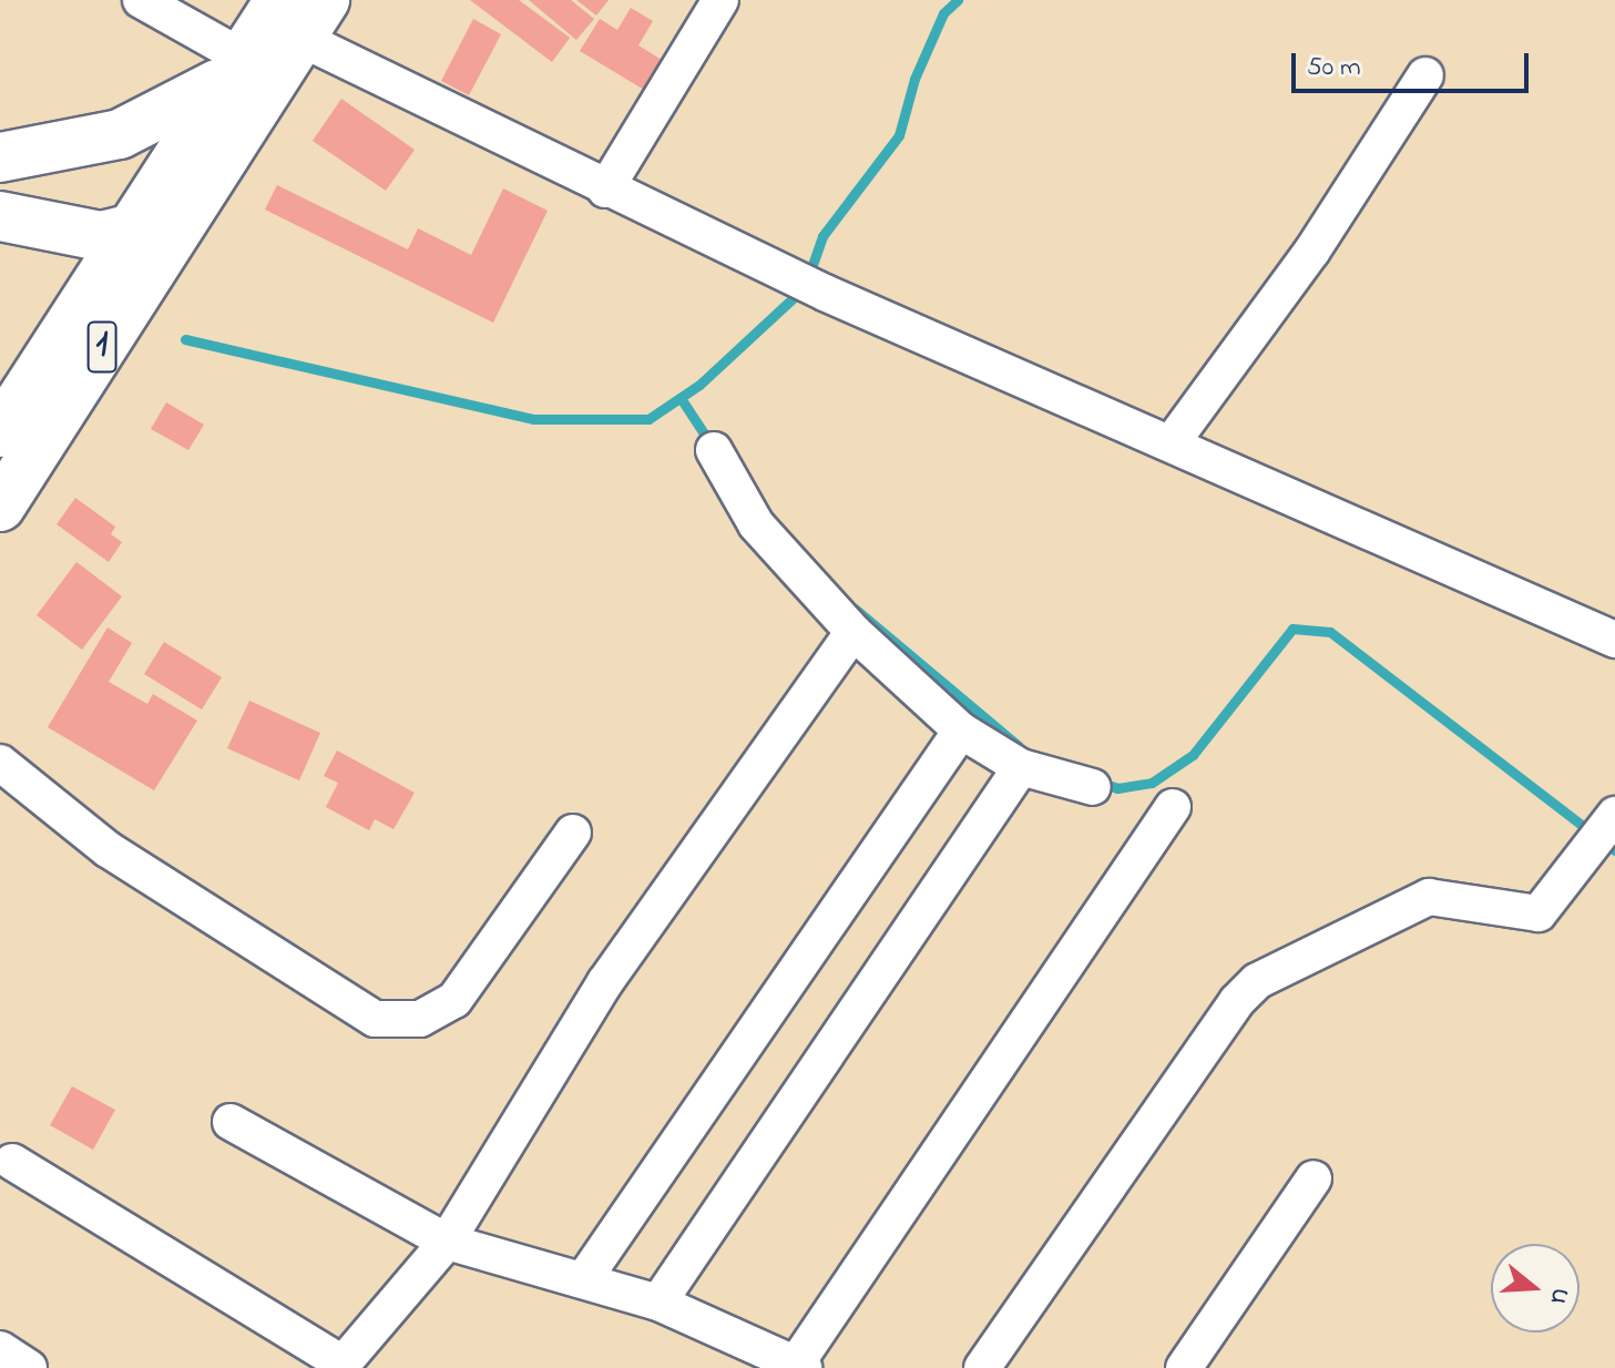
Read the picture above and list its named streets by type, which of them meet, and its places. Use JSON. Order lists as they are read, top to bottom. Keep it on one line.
{"streets":{"highway":["1"]},"scale_bar":"50 m","north":"right"}
